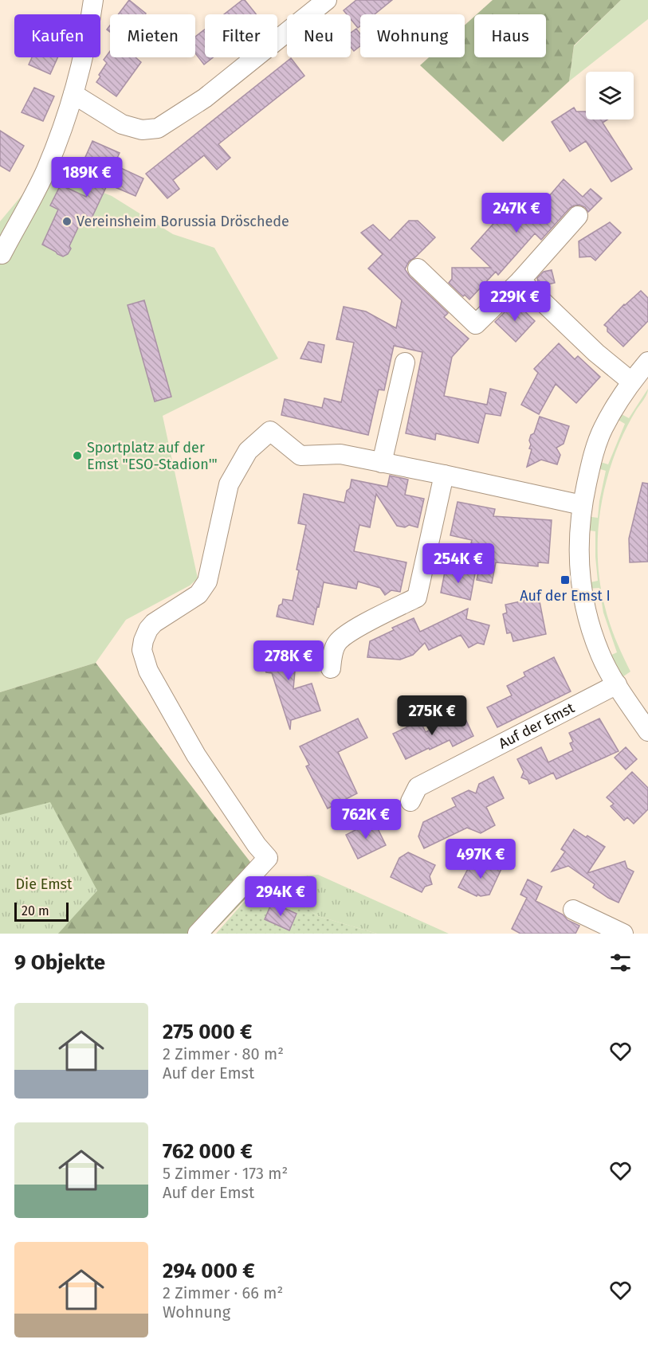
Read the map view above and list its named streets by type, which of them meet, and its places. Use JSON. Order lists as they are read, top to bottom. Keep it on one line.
{"streets":{"street":["Auf der Emst"]},"parks":["Die Emst"],"places":{"other":["Vereinsheim Borussia Dröschede","Sportplatz auf der Emst \"ESO-Stadion'\""],"transit":["Auf der Emst I"]},"scale_bar":"20 m","page":{"chip":["Kaufen","Mieten","Filter","Neu","Wohnung","Haus"],"price":["189K €","247K €","229K €","254K €","278K €","275K €","762K €","497K €","294K €"],"scale":"20 m","heading":"9 Objekte","list":[{"name":"275 000 €","note":"2 Zimmer · 80 m² · Auf der Emst"},{"name":"762 000 €","note":"5 Zimmer · 173 m² · Auf der Emst"},{"name":"294 000 €","note":"2 Zimmer · 66 m² · Wohnung"}]}}
